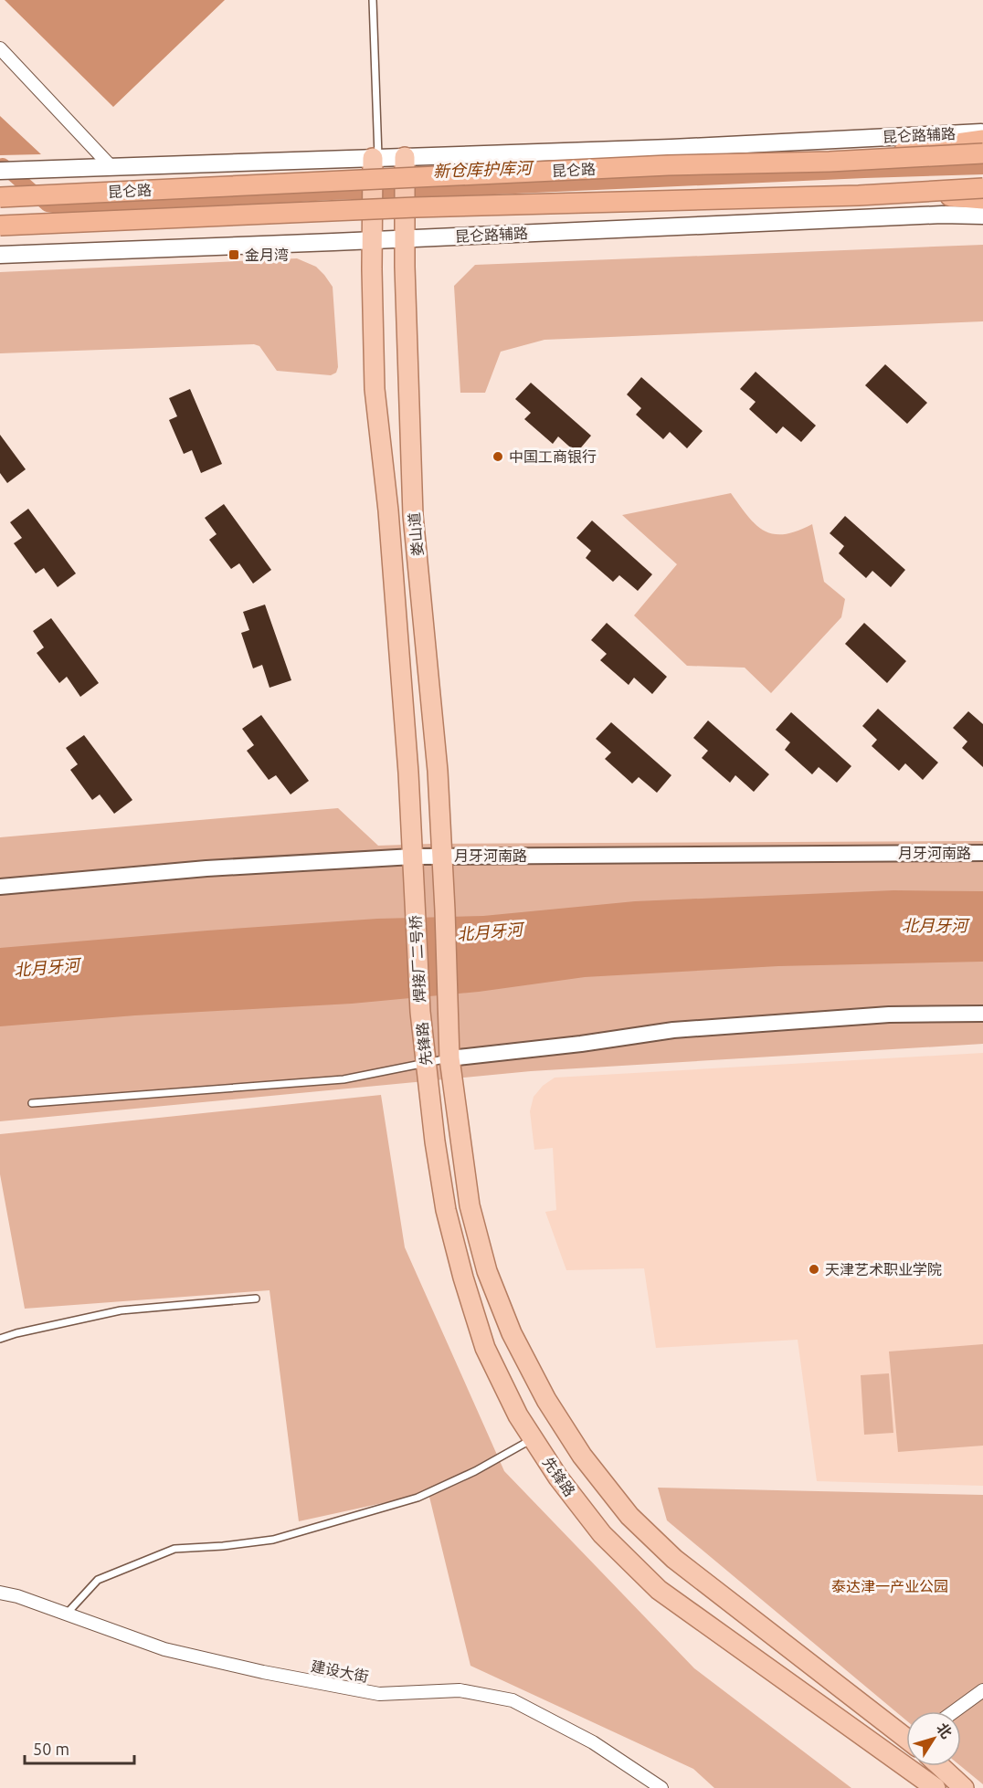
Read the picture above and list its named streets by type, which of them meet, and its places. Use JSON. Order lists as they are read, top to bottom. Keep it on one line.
{"streets":{"highway":["昆仑路"],"main road":["昆仑路辅路","娄山道","焊接厂二号桥","先锋路"],"street":["月牙河南路","建设大街"]},"crossings":[["昆仑路辅路","娄山道"],["娄山道","月牙河南路"],["娄山道","焊接厂二号桥"],["焊接厂二号桥","先锋路"]],"water":["新仓库护库河","北月牙河"],"parks":["泰达津一产业公园"],"places":{"transit":["金月湾"],"other":["中国工商银行","天津艺术职业学院"]},"scale_bar":"50 m","north":"top right"}
